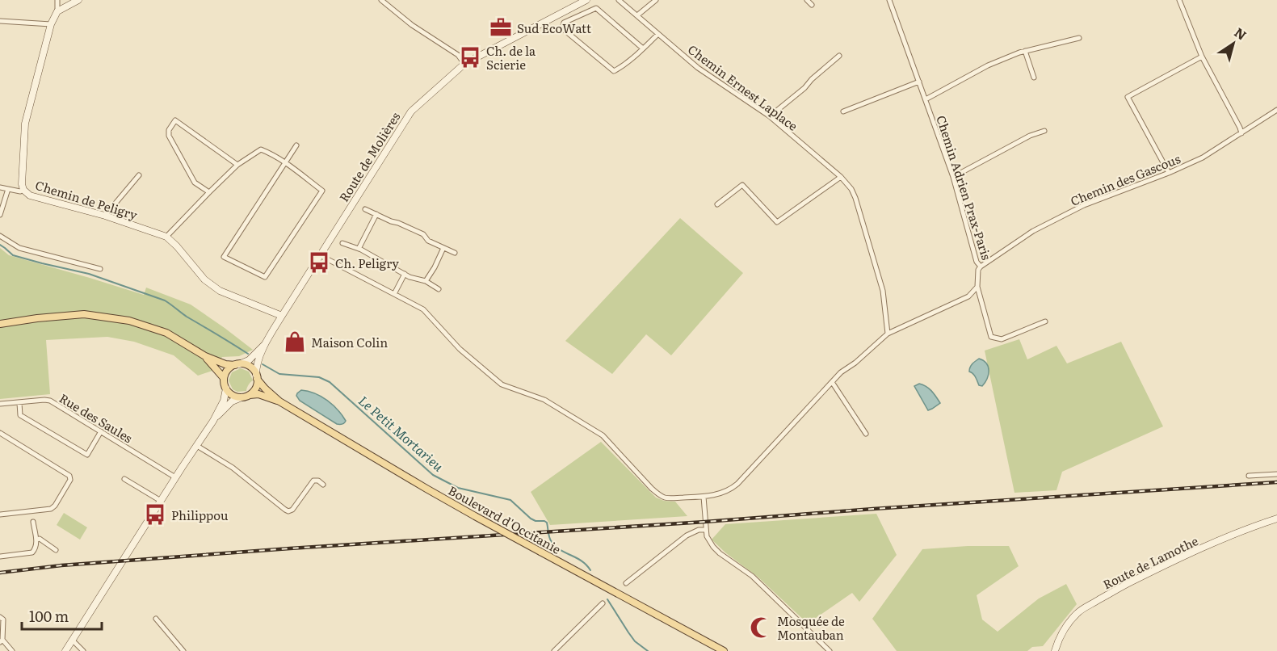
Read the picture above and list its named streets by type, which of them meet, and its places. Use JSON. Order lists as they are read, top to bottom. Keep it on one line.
{"streets":{"main road":["Route de Molières","Chemin de Peligry","Boulevard d'Occitanie","Route de Lamothe"],"street":["Chemin Ernest Laplace","Chemin des Gascous","Chemin Adrien Prax-Paris","Rue des Saules"]},"crossings":[["Route de Molières","Chemin de Peligry"],["Route de Molières","Boulevard d'Occitanie"],["Chemin des Gascous","Chemin Adrien Prax-Paris"]],"water":["Le Petit Mortarieu"],"places":{"office":["Sud EcoWatt"],"bus stop":["Ch. de la Scierie","Ch. Peligry","Philippou"],"shop":["Maison Colin"],"mosque":["Mosquée de Montauban"]},"scale_bar":"100 m","north":"top right"}
